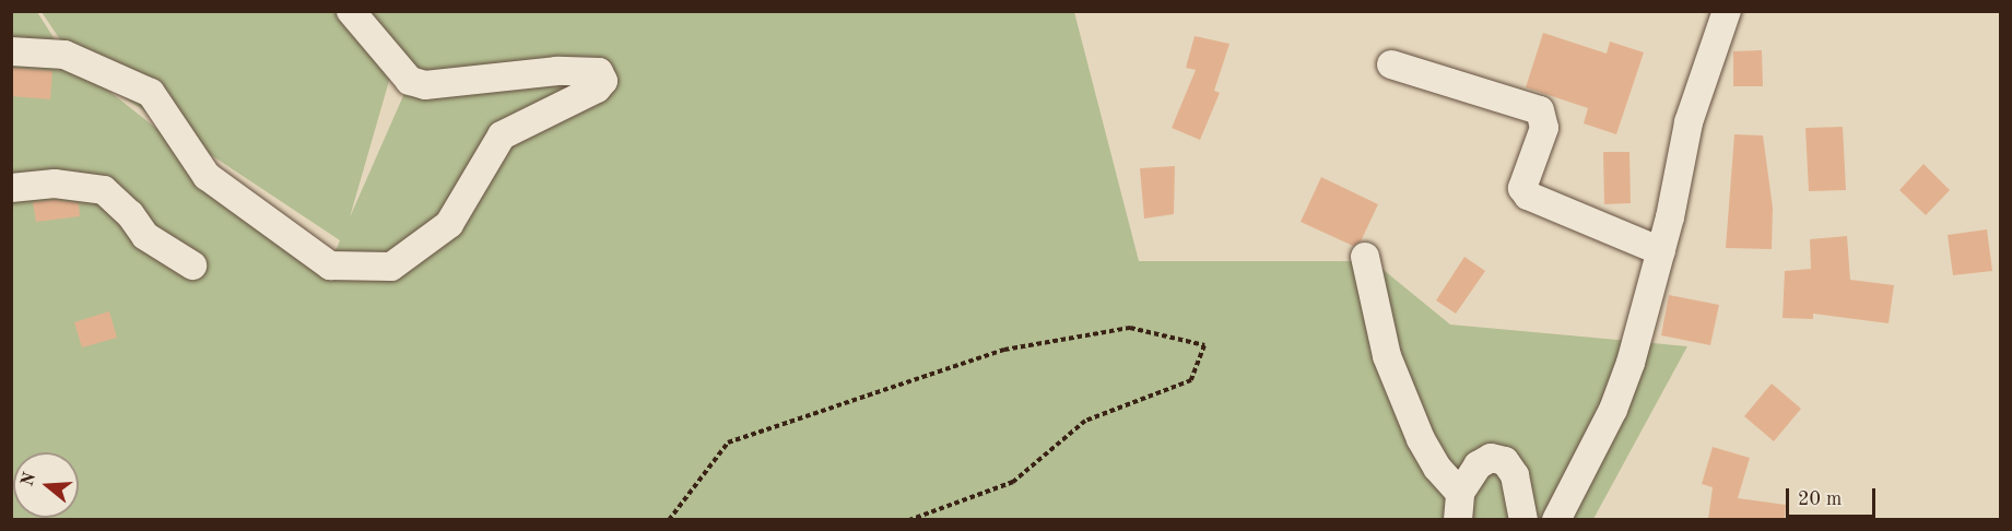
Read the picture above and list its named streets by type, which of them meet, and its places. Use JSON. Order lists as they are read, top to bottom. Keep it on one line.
{"scale_bar":"20 m","north":"left"}
